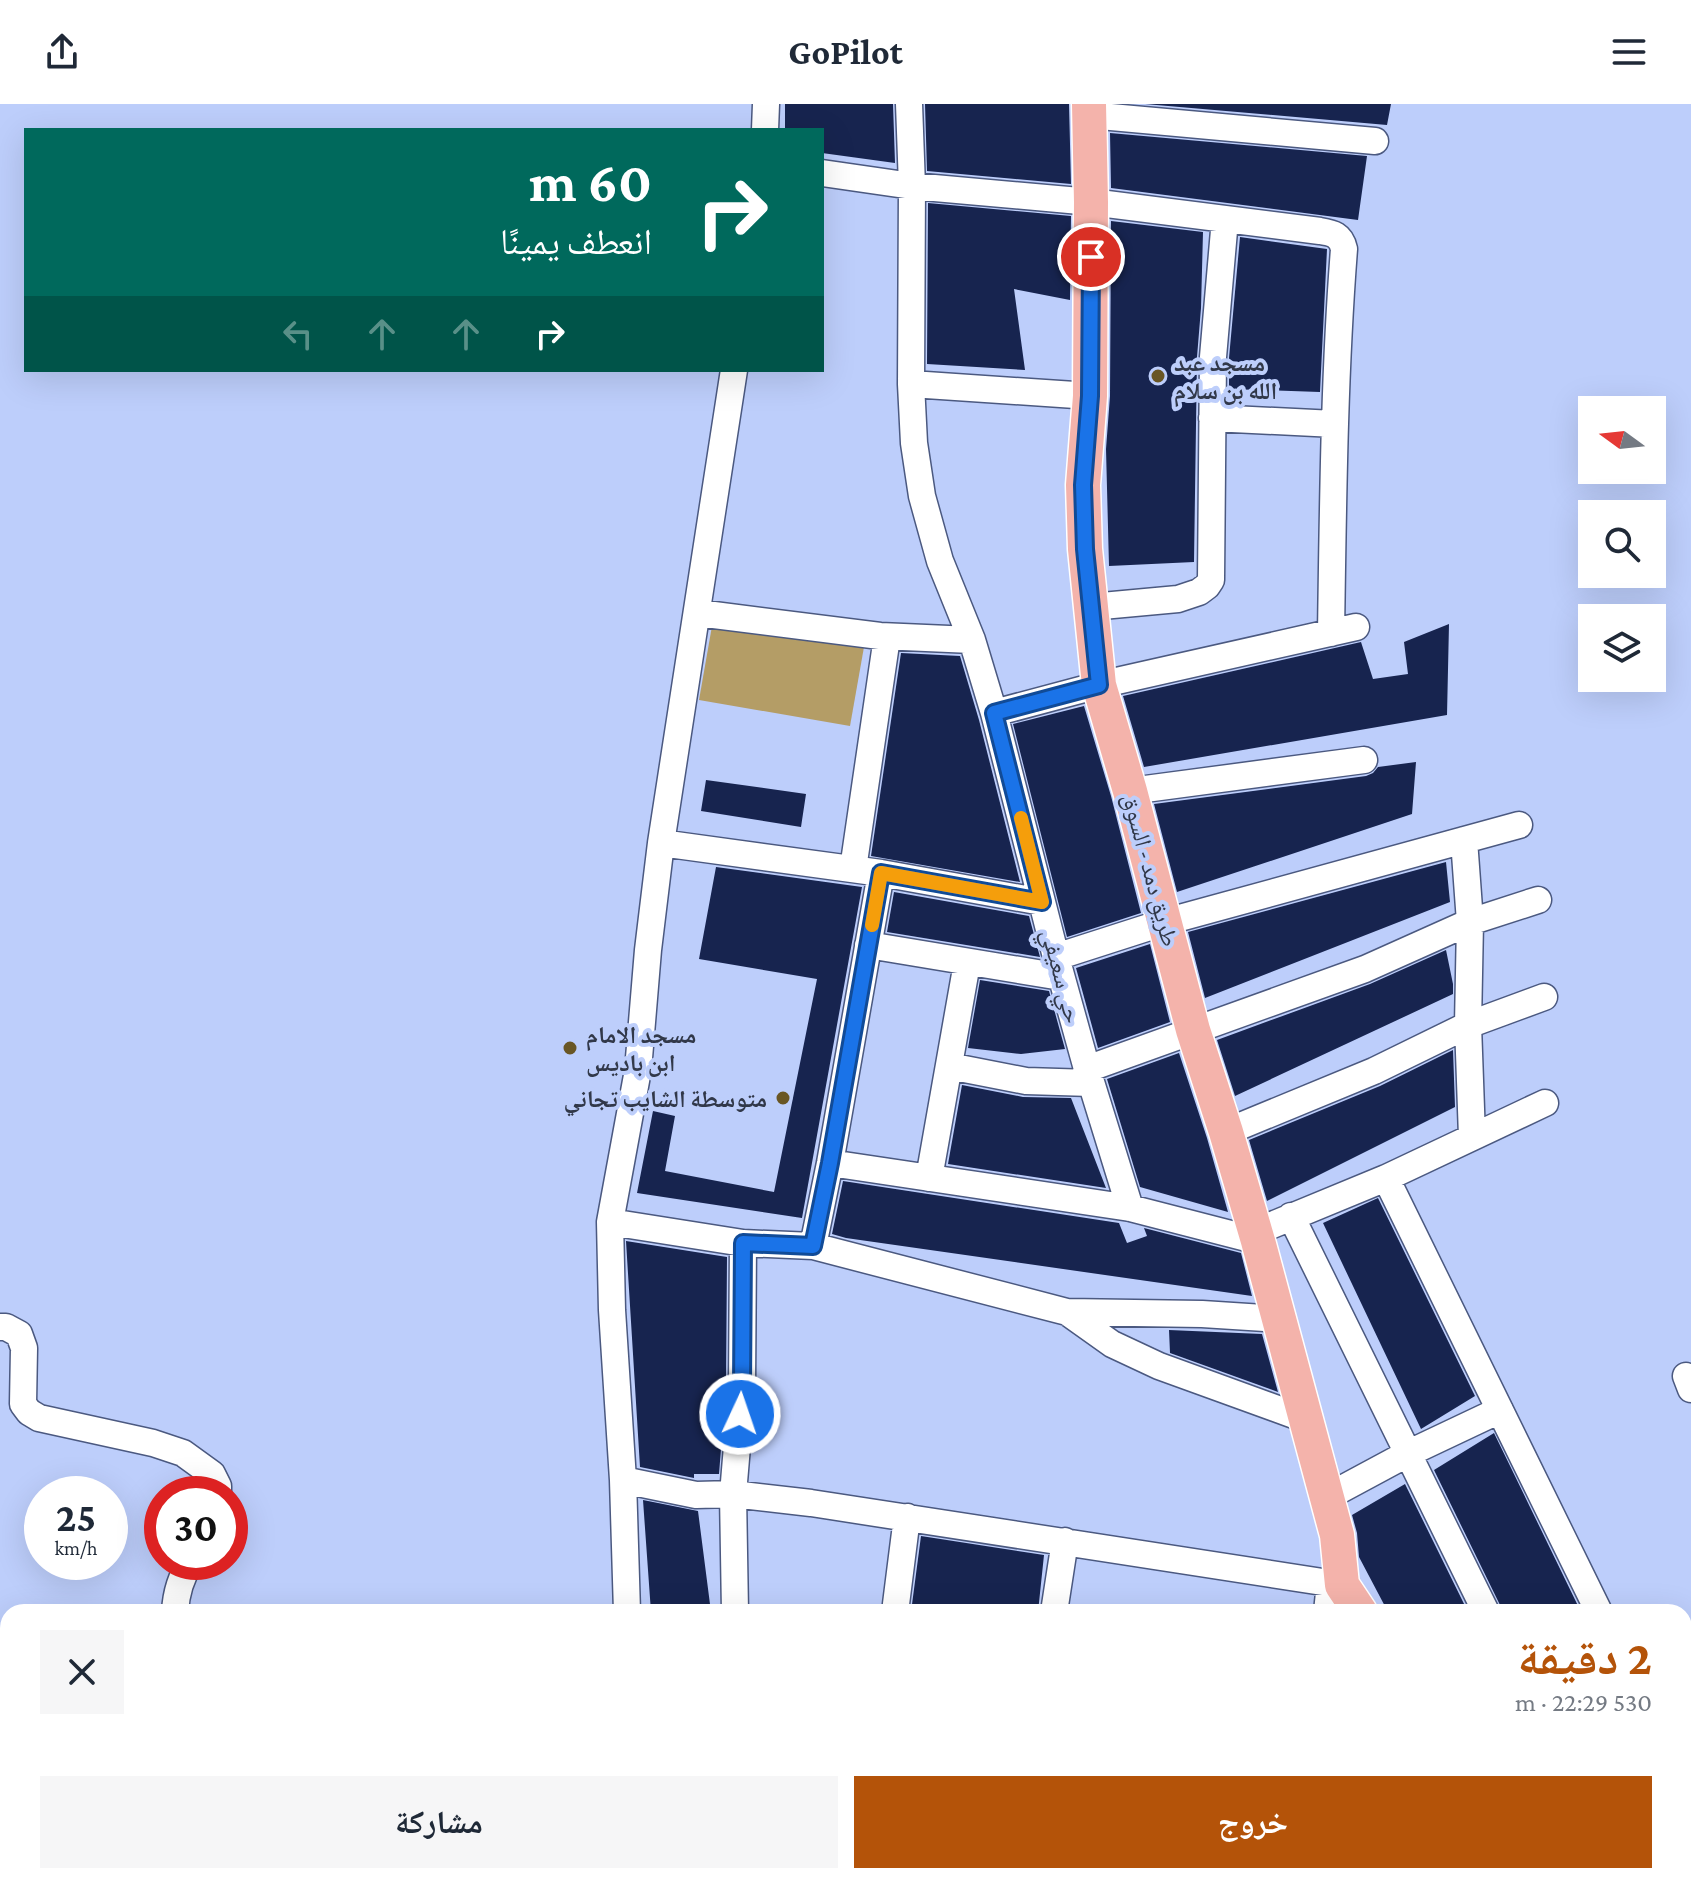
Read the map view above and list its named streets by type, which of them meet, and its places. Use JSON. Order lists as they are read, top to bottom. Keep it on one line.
{"streets":{"main road":["طريق دمد - السوق"],"street":["حي سعيفي"]},"places":["مسجد عبد الله بن سلام","مسجد الامام ابن باديس","متوسطة الشايب تجاني"],"north":"left","page":{"header":"GoPilot","turn":["60 m","انعطف يمينًا"],"speed":"25 km/h","limit":"30","heading":["2 دقيقة","530 m · 22:29"],"buttons":["خروج","مشاركة"]}}
